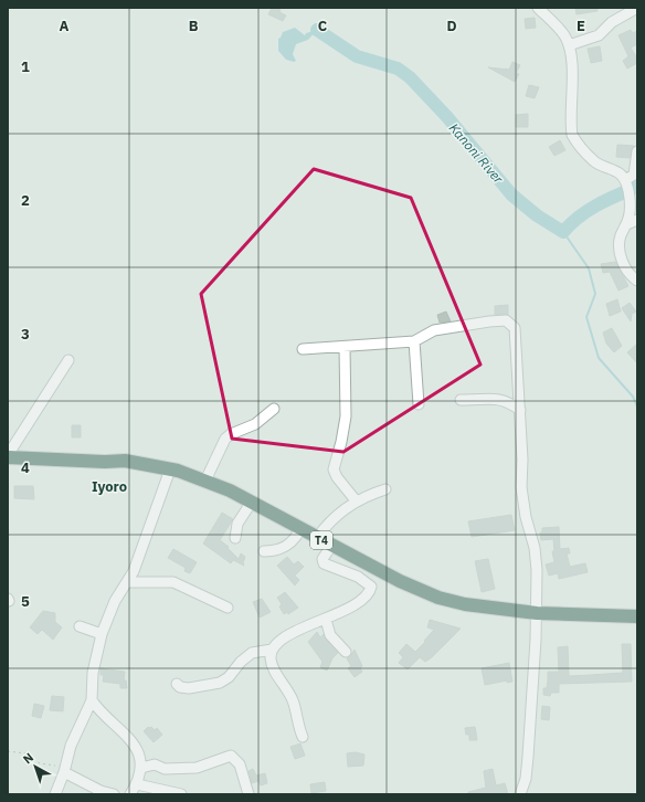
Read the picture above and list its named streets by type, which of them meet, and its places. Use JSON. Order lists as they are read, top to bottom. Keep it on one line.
{"streets":{"highway":["T4"]},"districts":["Iyoro"],"water":["Kanoni River"],"north":"top left","grid":{"columns":["A","B","C","D","E"],"rows":["1","2","3","4","5"]}}
